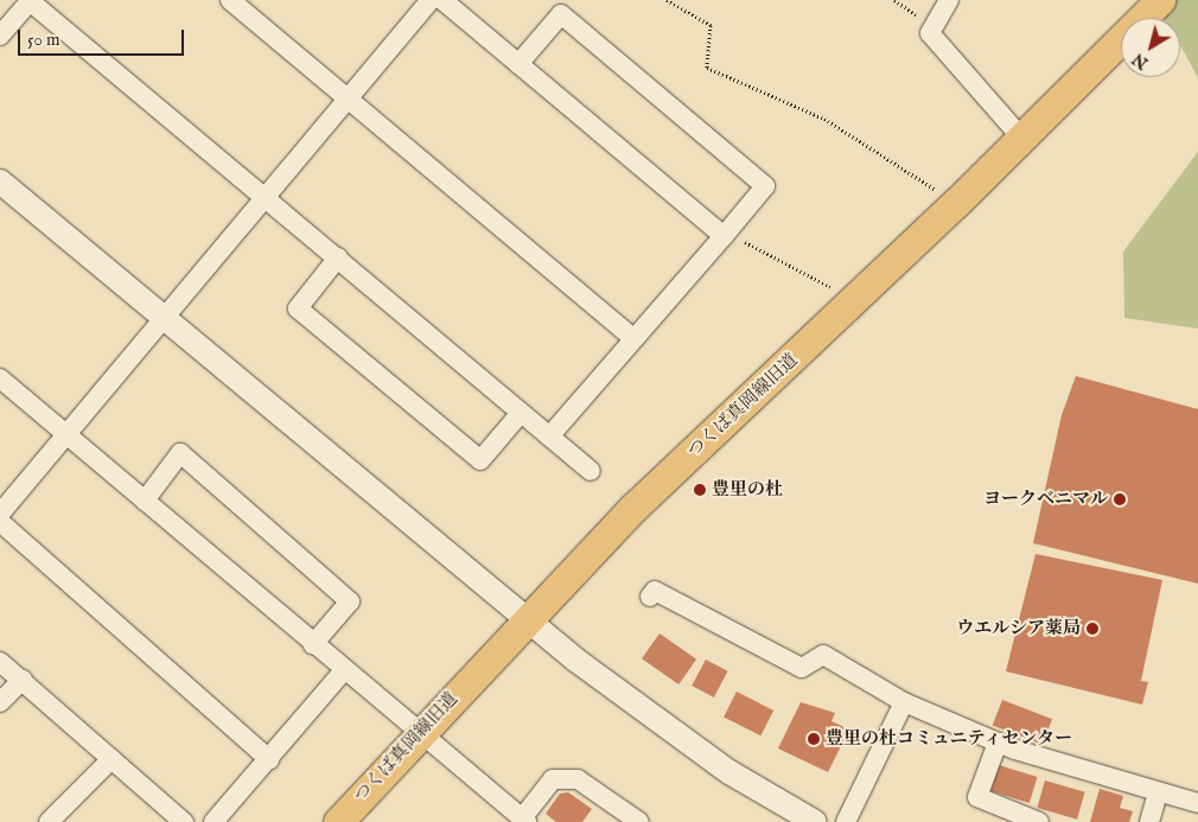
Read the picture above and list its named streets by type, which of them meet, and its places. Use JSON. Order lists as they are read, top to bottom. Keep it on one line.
{"streets":{"main road":["つくば真岡線旧道"]},"places":["豊里の杜","ヨークベニマル","ウエルシア薬局","豊里の杜コミュニティセンター"],"scale_bar":"50 m","north":"bottom left"}
